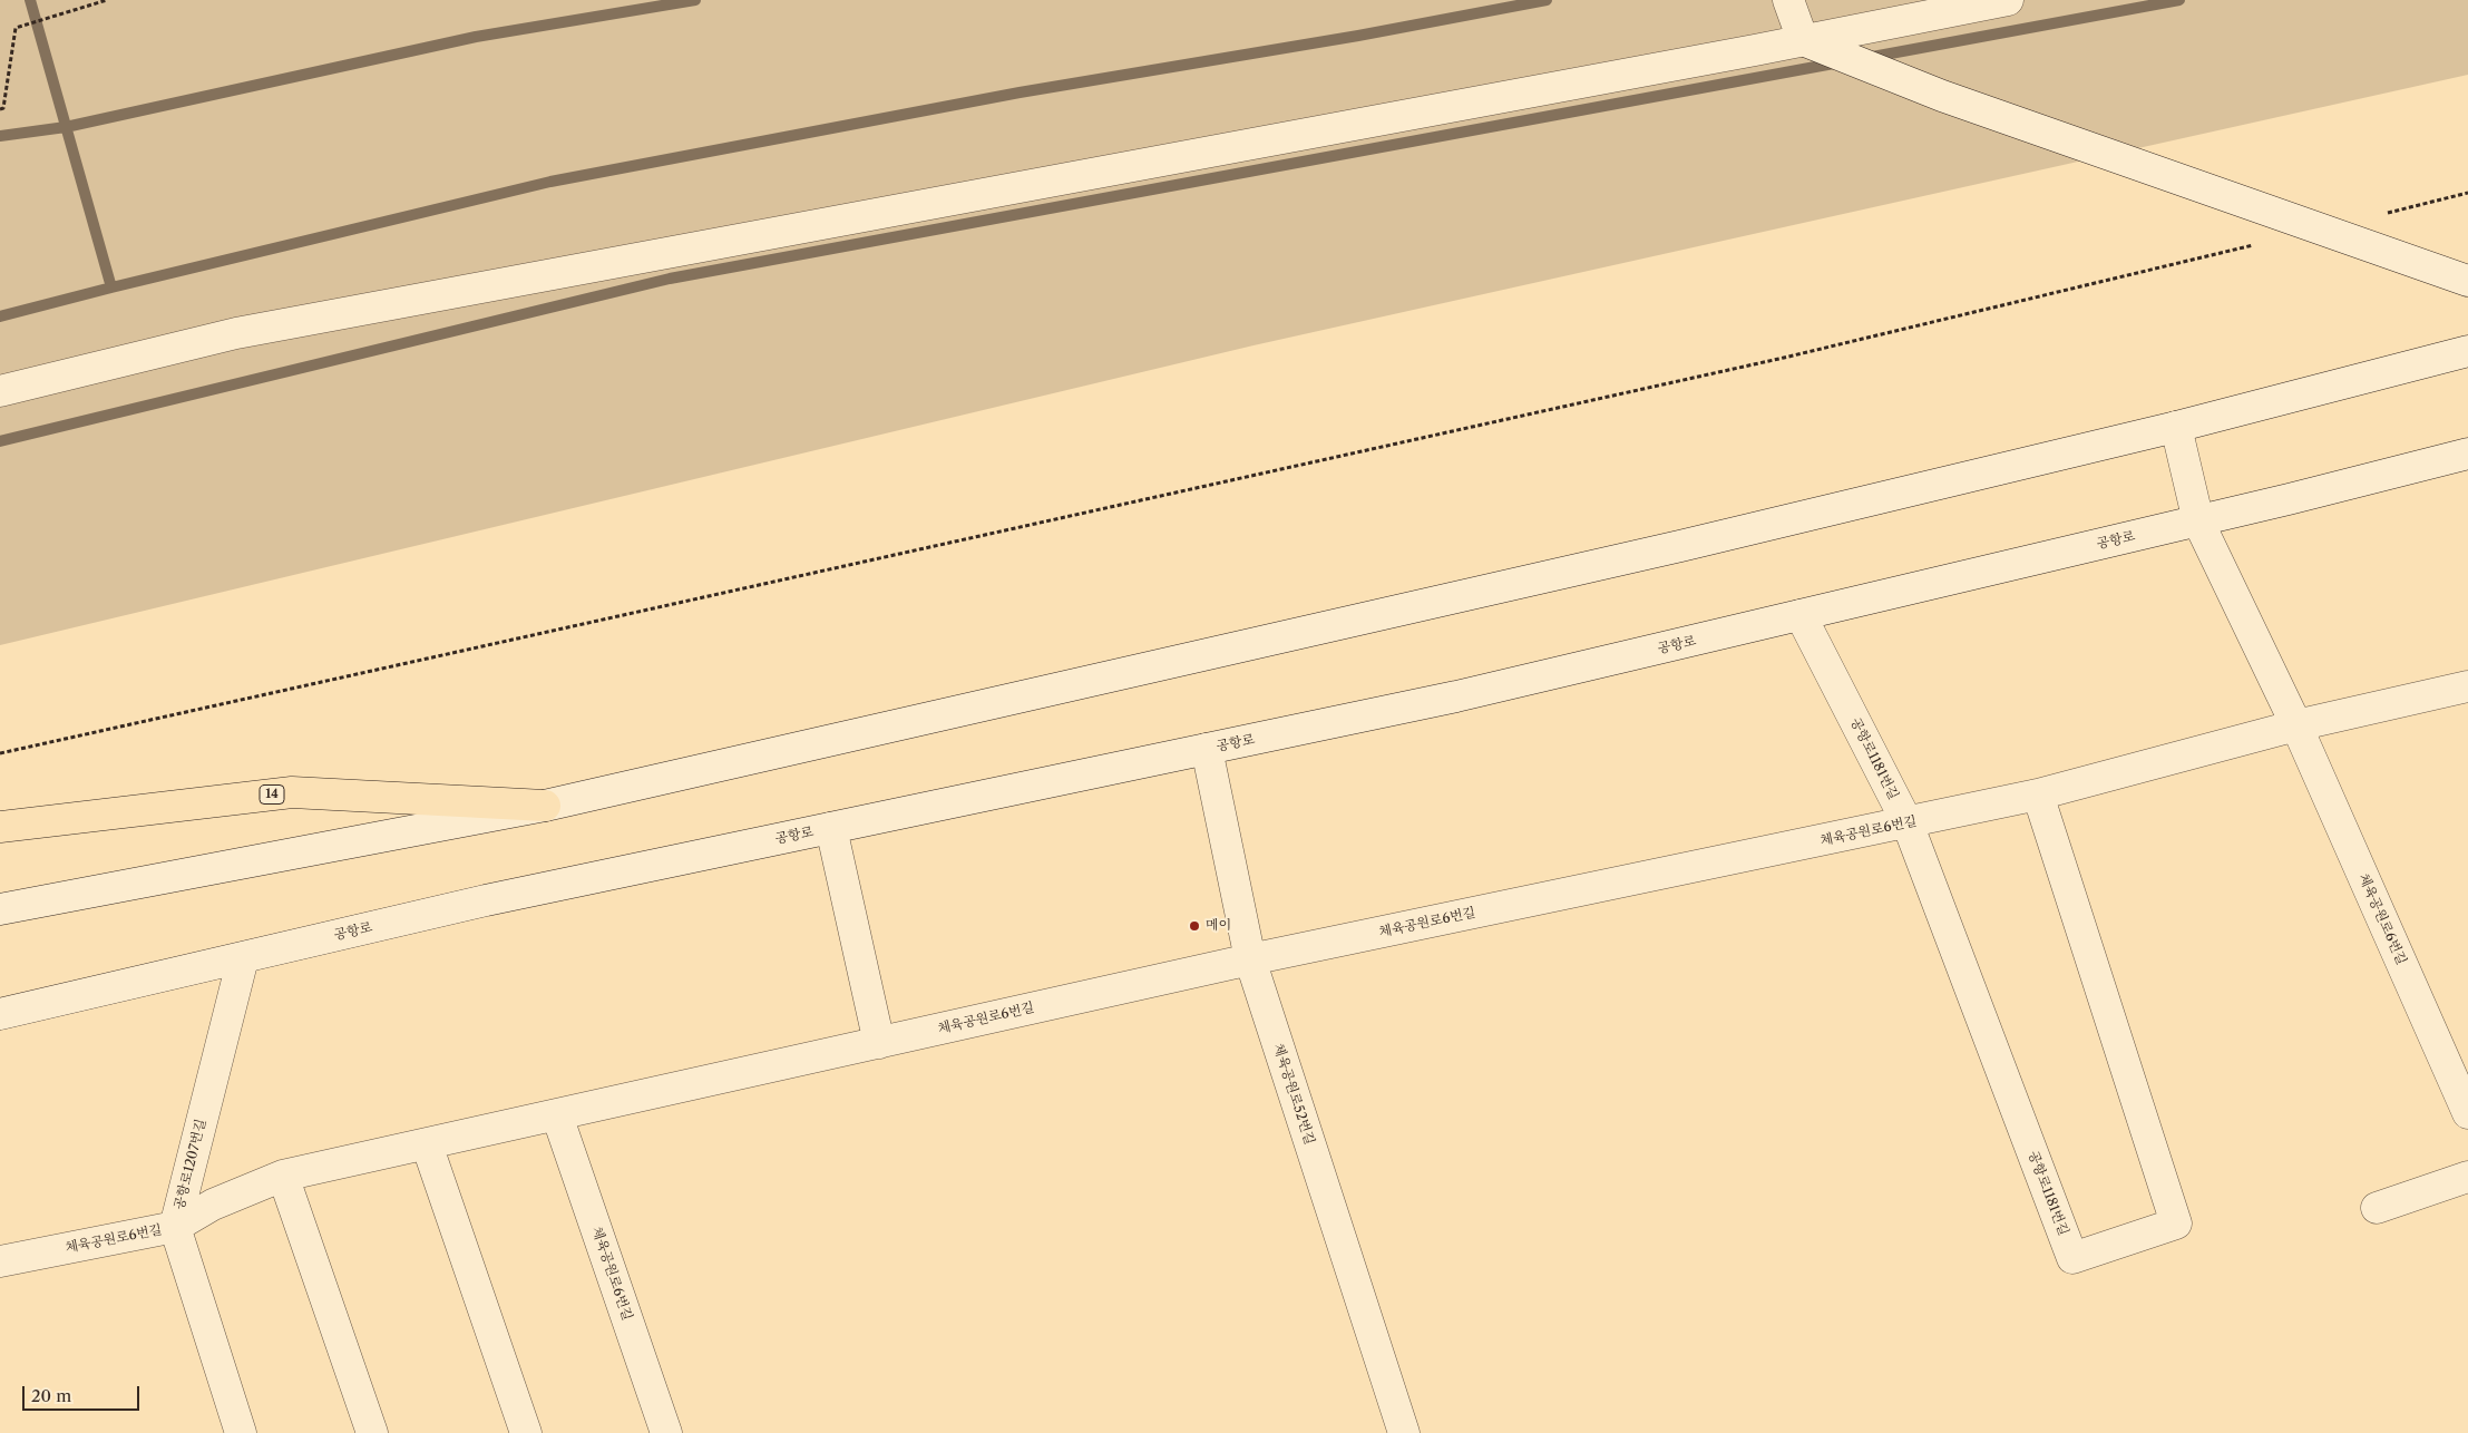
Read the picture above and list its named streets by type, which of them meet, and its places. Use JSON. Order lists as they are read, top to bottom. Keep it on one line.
{"streets":{"main road":["14"],"street":["공항로","공항로1181번길","체육공원로6번길","체육공원로52번길","공항로1207번길"]},"crossings":[["공항로","공항로1181번길"],["공항로","체육공원로52번길"],["공항로","공항로1207번길"],["공항로1181번길","체육공원로6번길"],["체육공원로6번길","체육공원로52번길"],["체육공원로6번길","공항로1207번길"]],"places":["메이"],"scale_bar":"20 m"}
